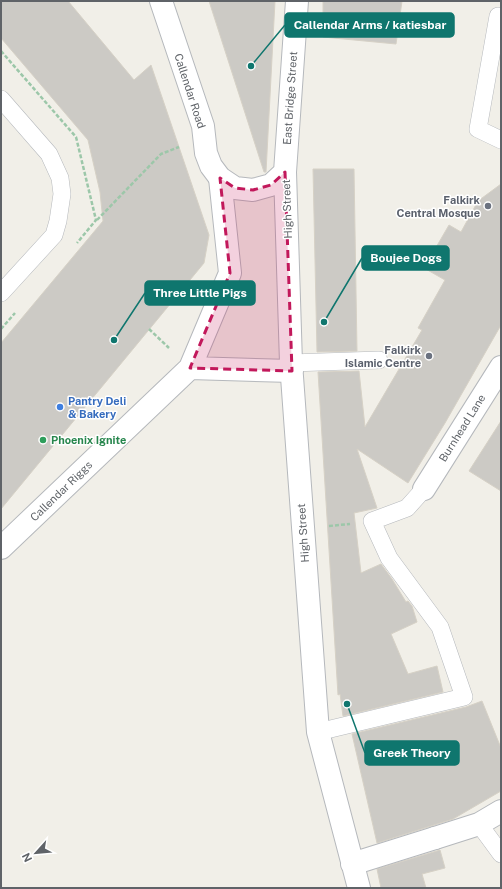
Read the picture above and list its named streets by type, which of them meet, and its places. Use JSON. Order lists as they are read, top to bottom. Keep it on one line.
{"streets":{"street":["Callendar Road","East Bridge Street","High Street","Burnhead Lane","Callendar Riggs"]},"crossings":[["Callendar Road","Callendar Riggs"],["East Bridge Street","High Street"]],"places":["Callendar Arms / katiesbar","Falkirk Central Mosque","Boujee Dogs","Three Little Pigs","Falkirk Islamic Centre","Pantry Deli & Bakery","Phoenix Ignite","Greek Theory"],"north":"bottom left"}
